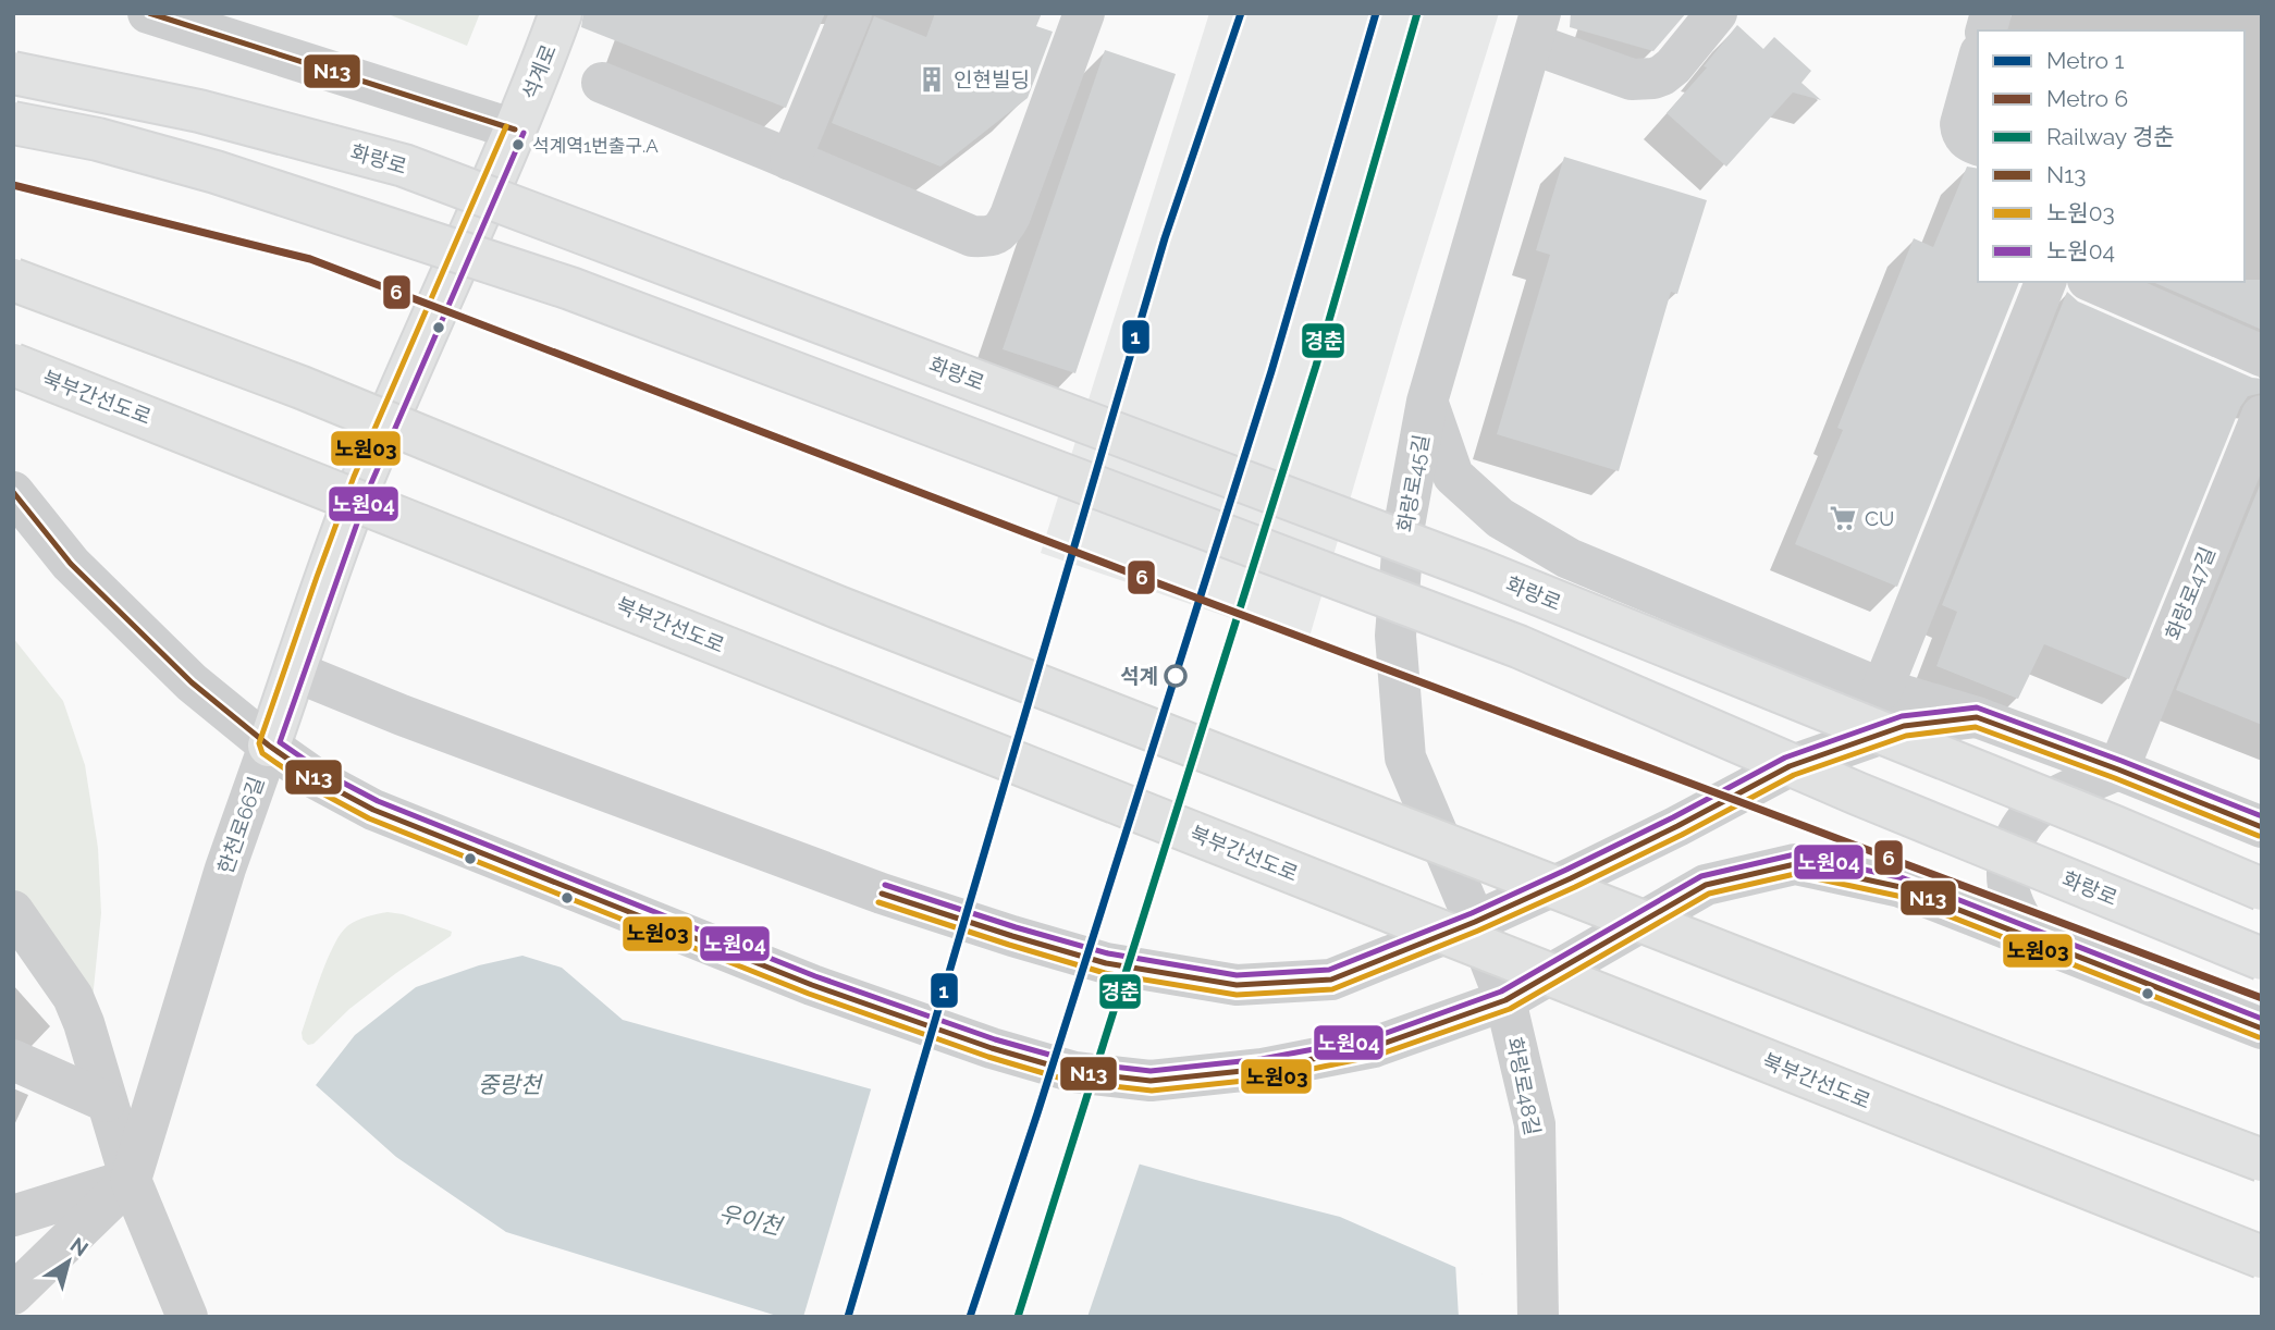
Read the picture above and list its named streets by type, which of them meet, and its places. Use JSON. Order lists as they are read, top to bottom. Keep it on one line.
{"streets":{"main road":["석계로","화랑로","북부간선도로","한천로66길"],"street":["화랑로45길","화랑로47길","화랑로48길"]},"crossings":[["석계로","한천로66길"],["화랑로45길","화랑로48길"]],"water":["중랑천","우이천"],"places":{"building":["인현빌딩"],"other":["석계역1번출구.A","석계"],"supermarket":["CU"]},"lines":["metro line 1","rail line 경춘","transit line N13","transit line 노원03","transit line 노원04","metro line 6"],"legend":["Metro 1","Metro 6","Railway 경춘","N13","노원03","노원04"],"north":"top right"}
